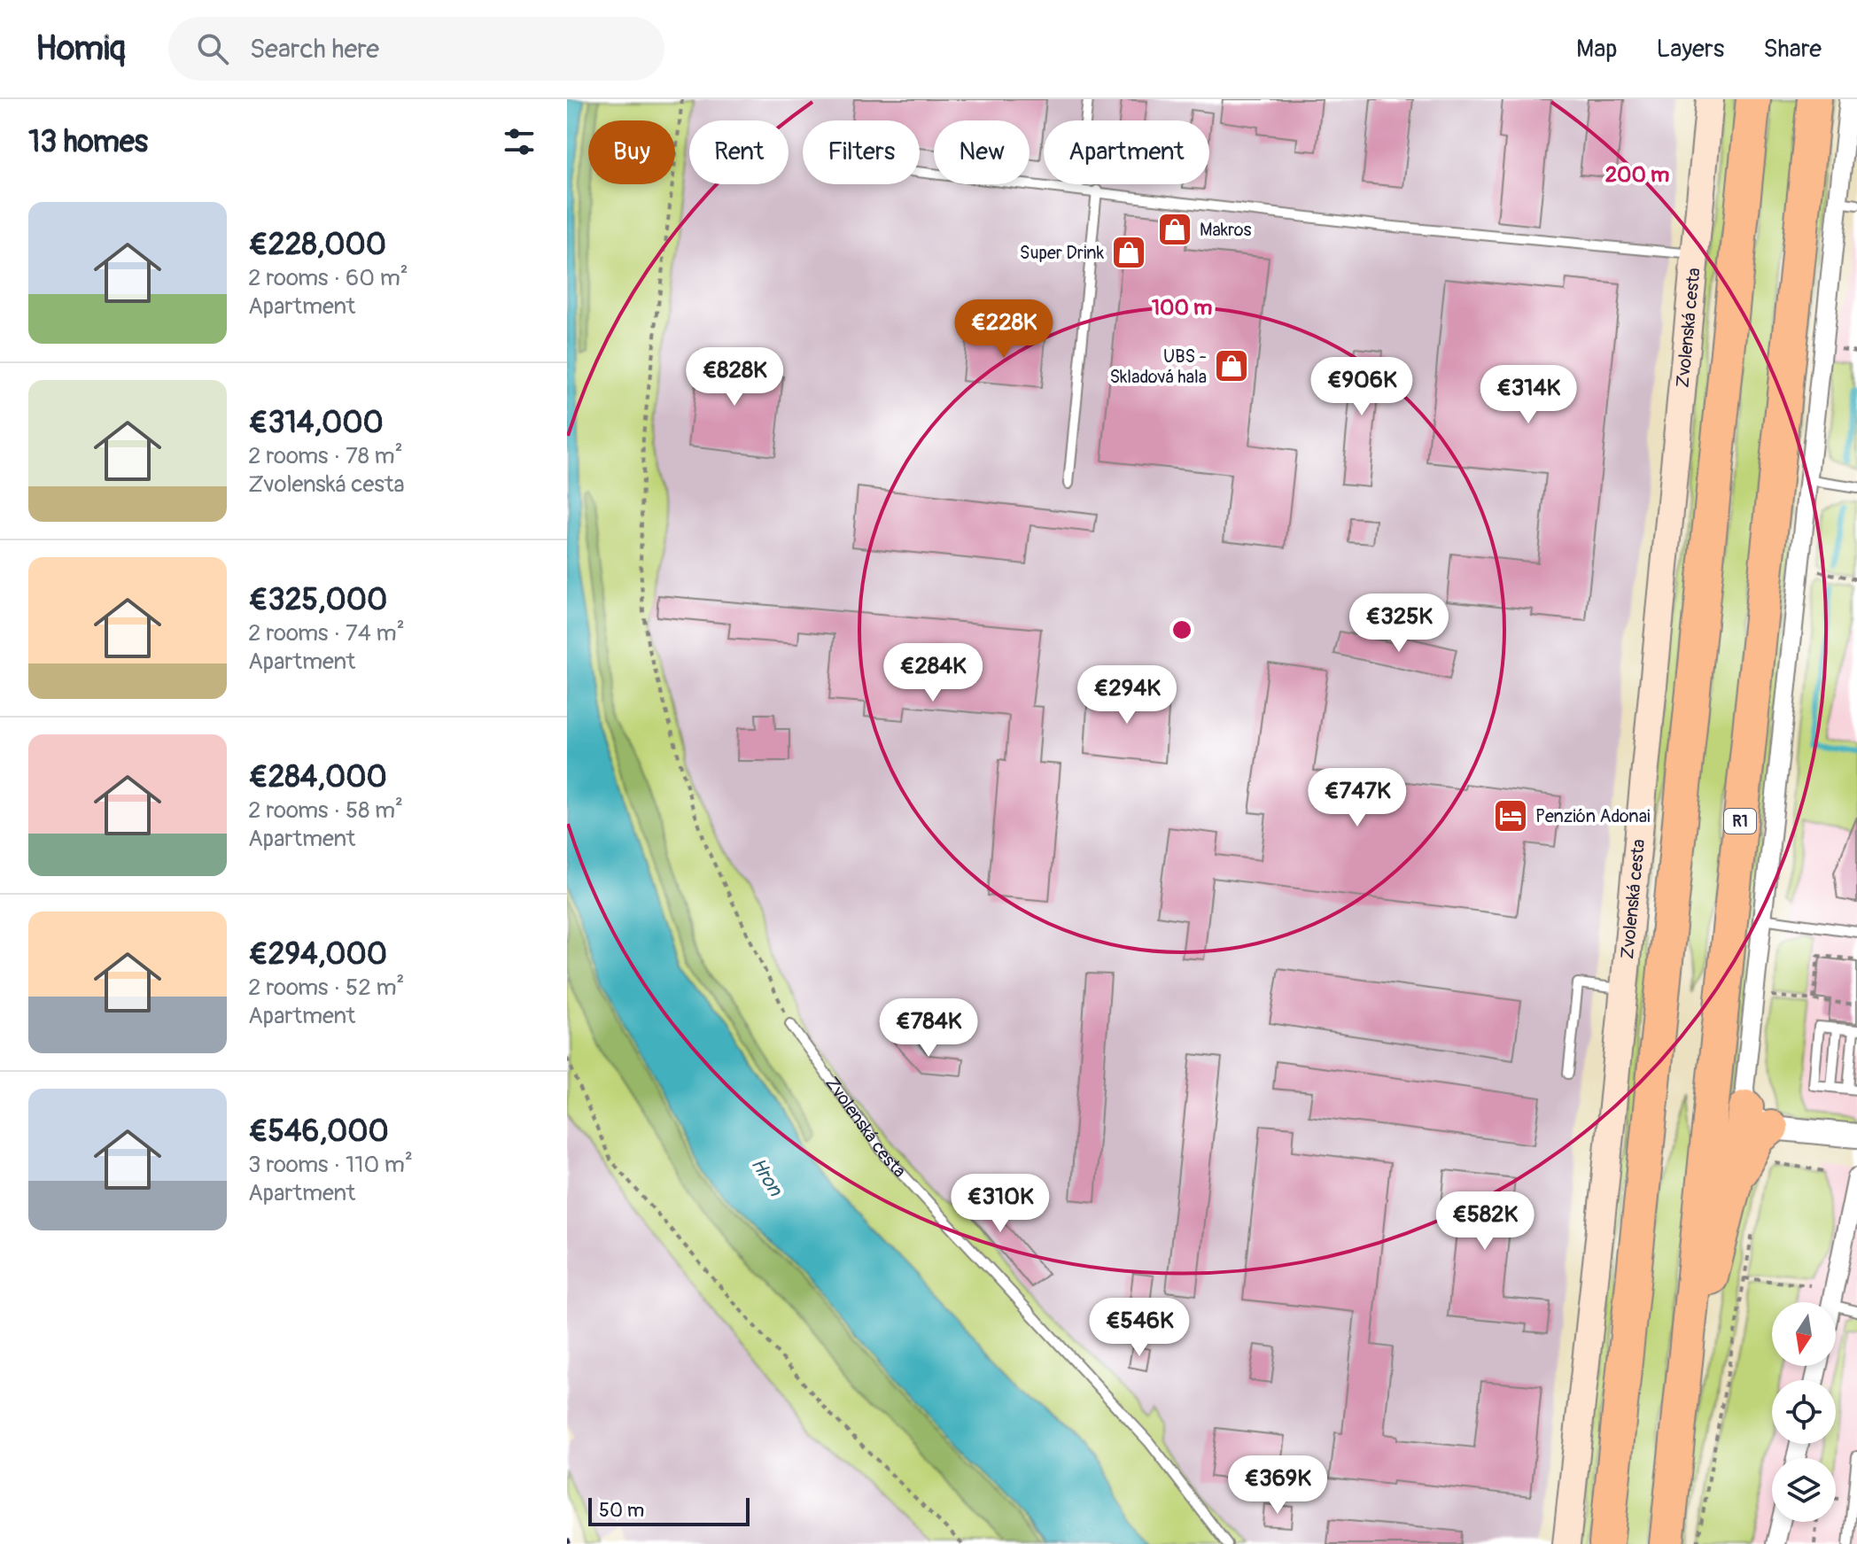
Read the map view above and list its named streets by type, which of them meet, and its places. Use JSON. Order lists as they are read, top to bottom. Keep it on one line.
{"streets":{"highway":["R1"],"main road":["Zvolenská cesta"]},"water":["Hron"],"places":{"shop":["Makros","Super Drink","UBS - Skladová hala"],"hotel":["Penzión Adonai"]},"scale_bar":"50 m","north":"bottom","page":{"header":"Homiq","search":"Search here","nav":["Map","Layers","Share"],"heading":"13 homes","chip":["Buy","Rent","Filters","New","Apartment"],"list":[{"name":"€228,000","note":"2 rooms · 60 m² · Apartment"},{"name":"€314,000","note":"2 rooms · 78 m² · Zvolenská cesta"},{"name":"€325,000","note":"2 rooms · 74 m² · Apartment"},{"name":"€284,000","note":"2 rooms · 58 m² · Apartment"},{"name":"€294,000","note":"2 rooms · 52 m² · Apartment"},{"name":"€546,000","note":"3 rooms · 110 m² · Apartment"}],"price":["€228K","€828K","€906K","€314K","€325K","€284K","€294K","€747K","€784K","€310K","€582K","€546K","€369K"],"scale":"50 m"},"rings":["200 m","100 m"]}
